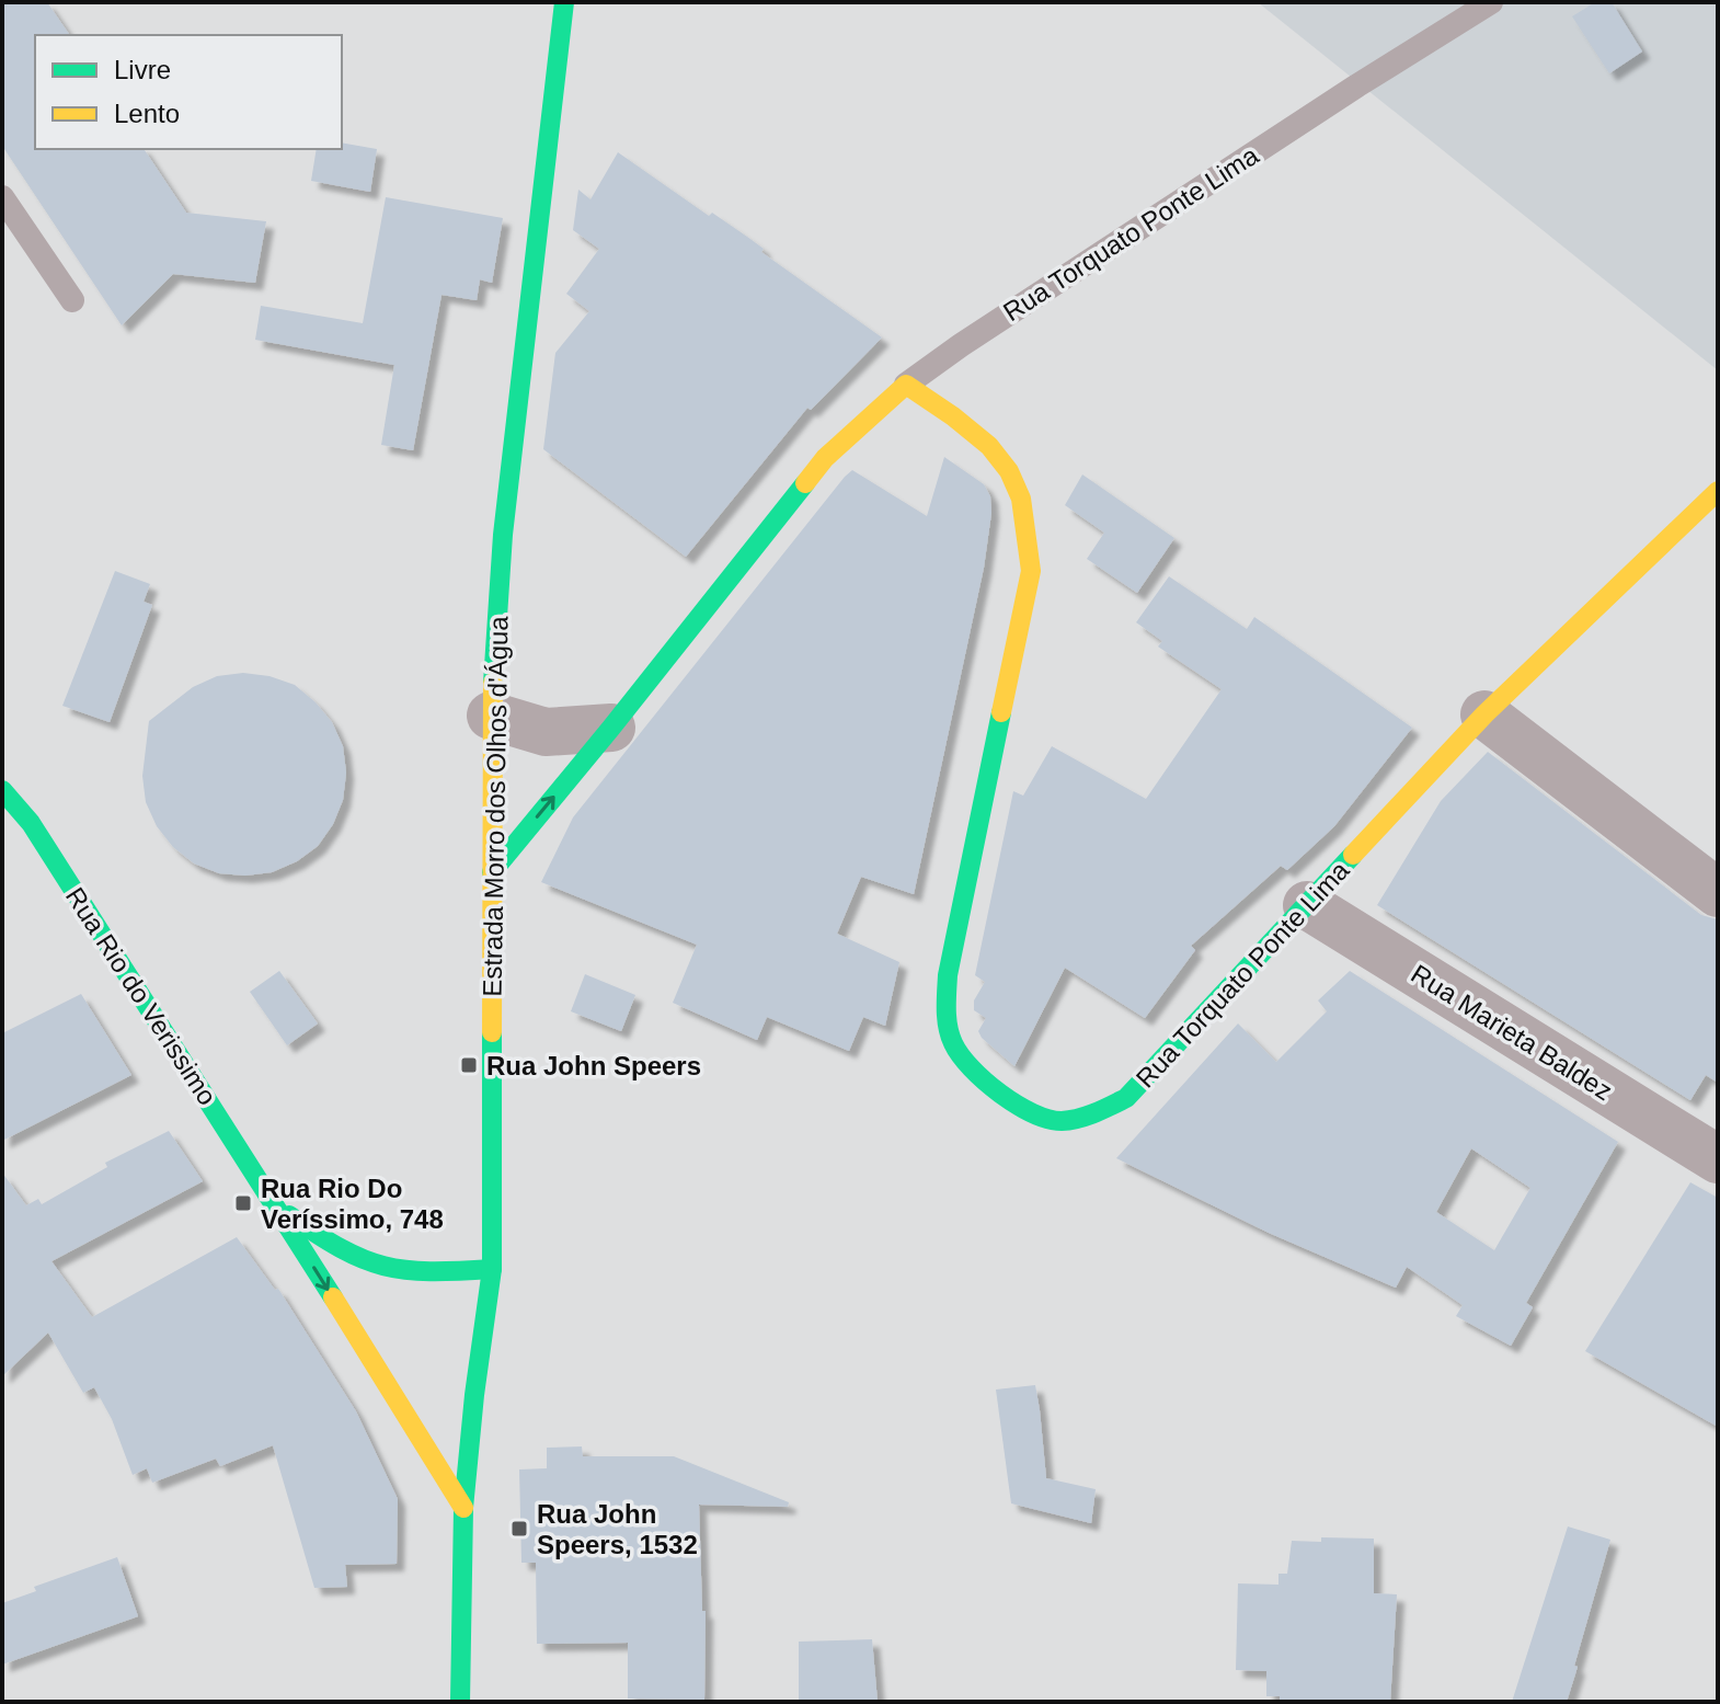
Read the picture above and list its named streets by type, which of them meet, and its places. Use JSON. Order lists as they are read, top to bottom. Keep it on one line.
{"streets":{"street":["Rua Torquato Ponte Lima","Estrada Morro dos Olhos d'Água","Rua Rio do Verissimo","Rua Marieta Baldez"]},"crossings":[["Rua Torquato Ponte Lima","Estrada Morro dos Olhos d'Água"],["Rua Torquato Ponte Lima","Rua Marieta Baldez"],["Estrada Morro dos Olhos d'Água","Rua Rio do Verissimo"]],"places":{"transit":["Rua John Speers","Rua Rio Do Veríssimo, 748","Rua John Speers, 1532"]},"legend":["Livre","Lento"]}
